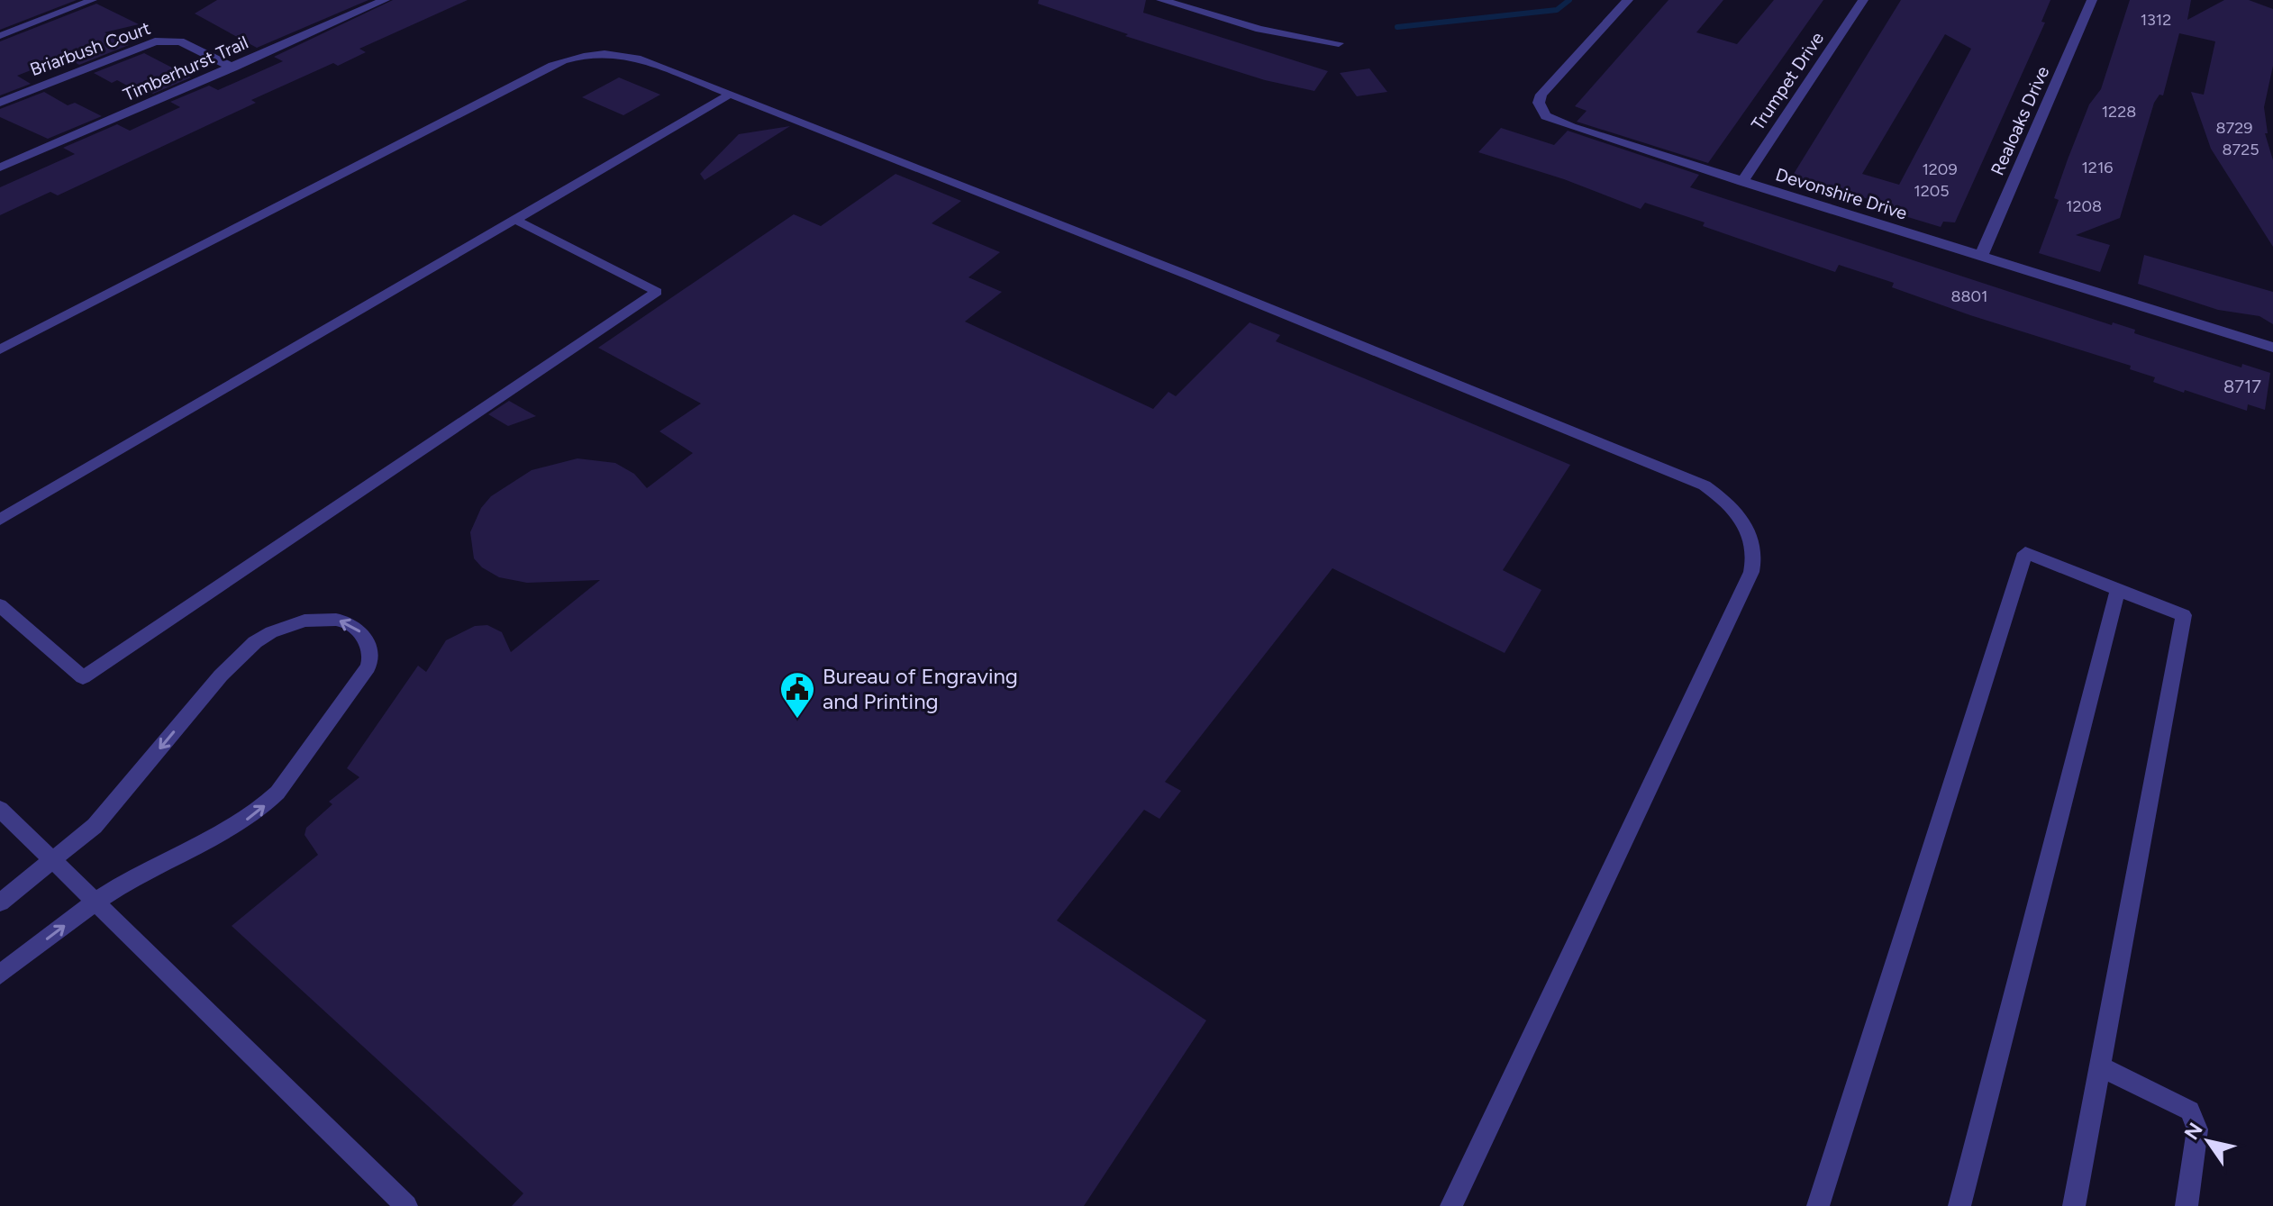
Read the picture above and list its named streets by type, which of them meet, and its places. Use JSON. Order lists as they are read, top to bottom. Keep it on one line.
{"streets":{"street":["Briarbush Court","Timberhurst Trail","Trumpet Drive","Realoaks Drive","Devonshire Drive"]},"crossings":[["Briarbush Court","Timberhurst Trail"],["Trumpet Drive","Devonshire Drive"],["Realoaks Drive","Devonshire Drive"]],"places":{"public building":["Bureau of Engraving and Printing"]},"house_numbers":["1312","1228","8729","8725","1216","1209","1205","1208","8801","8717"],"north":"top left"}
